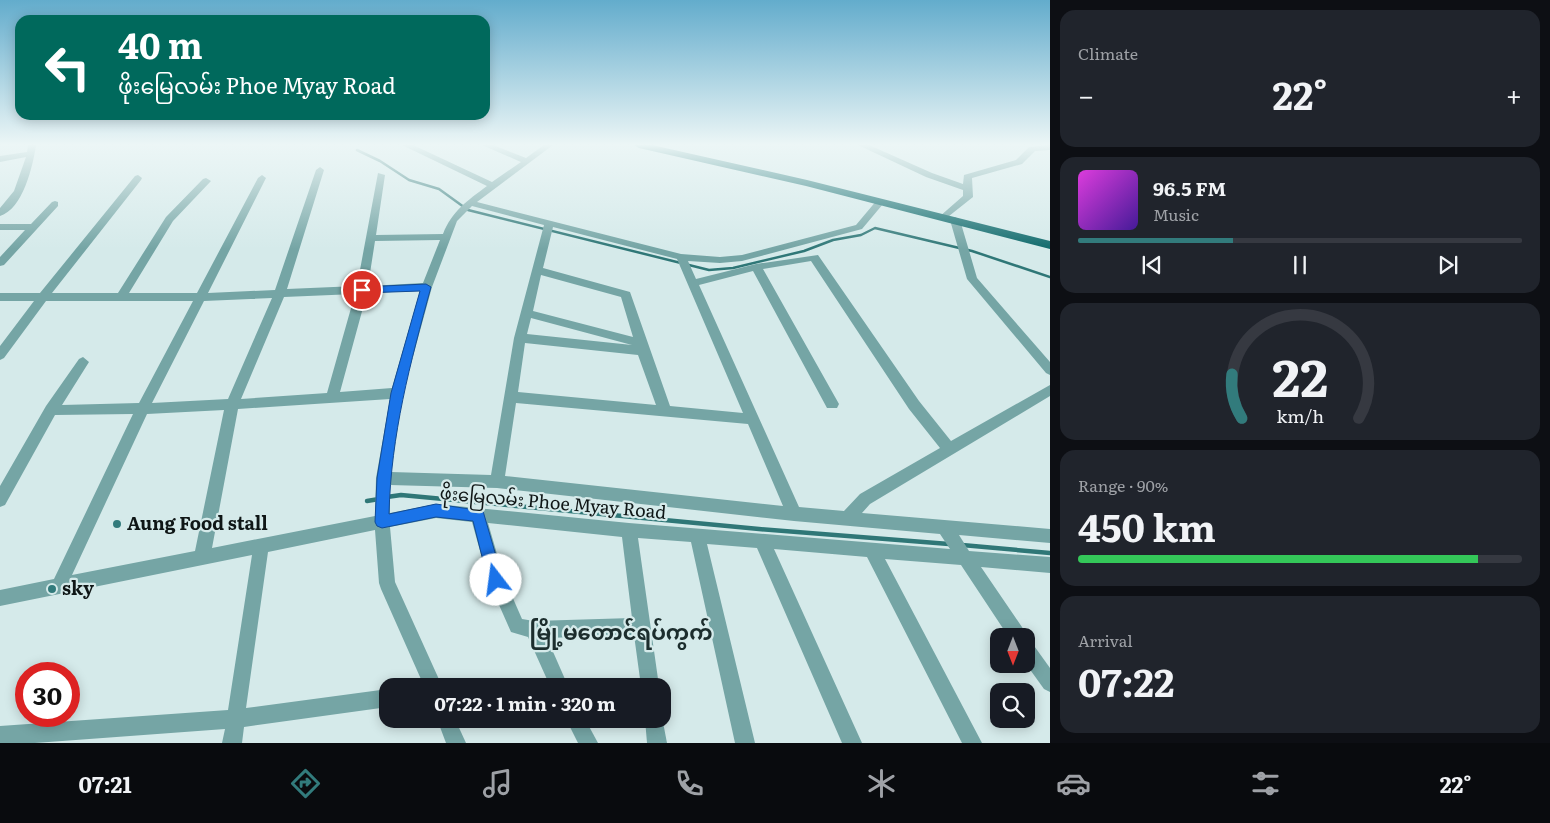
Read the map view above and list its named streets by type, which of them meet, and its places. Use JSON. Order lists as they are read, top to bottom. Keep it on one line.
{"streets":{"street":["ဖိုးမြေလမ်း Phoe Myay Road"]},"districts":["မြို့မတောင်ရပ်ကွက်"],"places":["Aung Food stall","sky"],"north":"bottom","page":{"tile":["Climate",["Range · 90%","450 km"],["Arrival","07:22"]],"turn":["40 m","ဖိုးမြေလမ်း Phoe Myay Road"],"heat":["−","22°","+"],"song":["96.5 FM","Music"],"limit":"30","trip":"07:22 · 1 min · 320 m","tabs":["07:21","22°"],"gauge":["22","km/h"]}}
